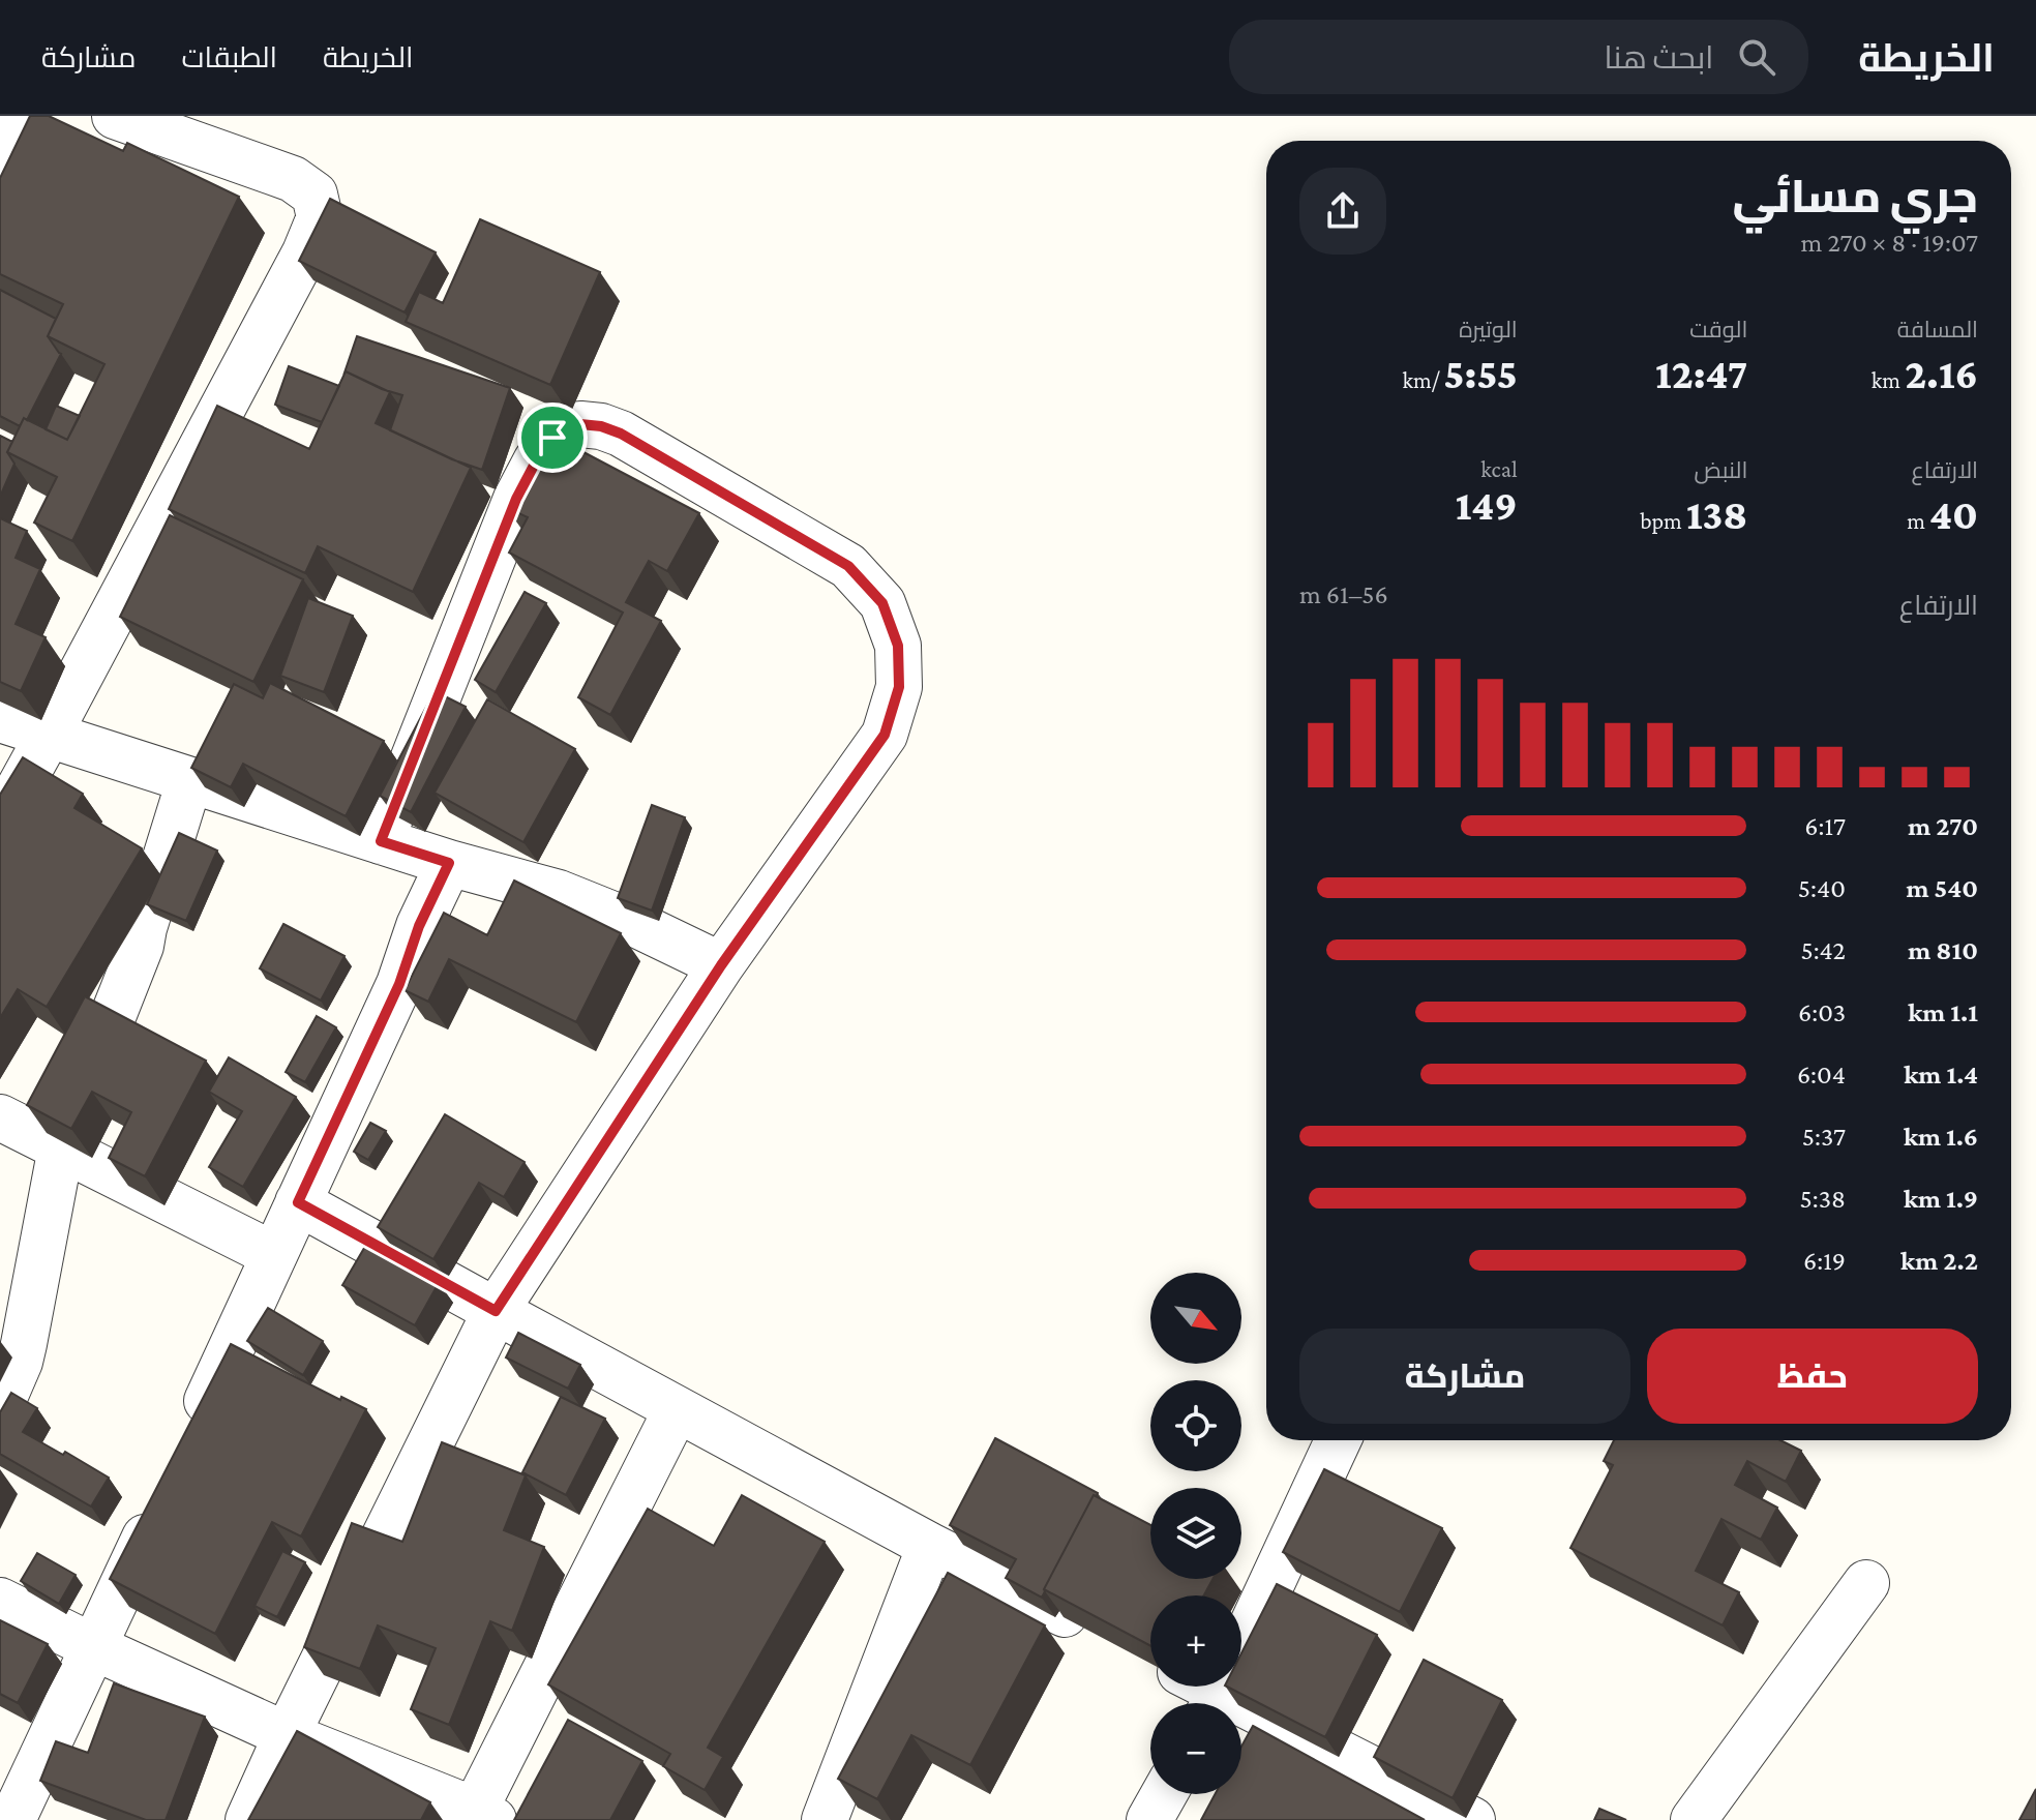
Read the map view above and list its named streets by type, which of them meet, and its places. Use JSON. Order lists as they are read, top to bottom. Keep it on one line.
{"north":"bottom right","page":{"header":"الخريطة","search":"ابحث هنا","nav":["الخريطة","الطبقات","مشاركة"],"heading":["جري مسائي","19:07 · 8 × 270 m"],"stats":[["المسافة","2.16 km"],["الوقت","12:47"],["الوتيرة","5:55 /km"],["الارتفاع","40 m"],["النبض","138 bpm"],["kcal","149"]],"chart":["الارتفاع","56–61 m"],"list":[{"name":"270 m","note":"6:17"},{"name":"540 m","note":"5:40"},{"name":"810 m","note":"5:42"},{"name":"1.1 km","note":"6:03"},{"name":"1.4 km","note":"6:04"},{"name":"1.6 km","note":"5:37"},{"name":"1.9 km","note":"5:38"},{"name":"2.2 km","note":"6:19"}],"map_buttons":["+","−"],"buttons":["حفظ","مشاركة"]}}
